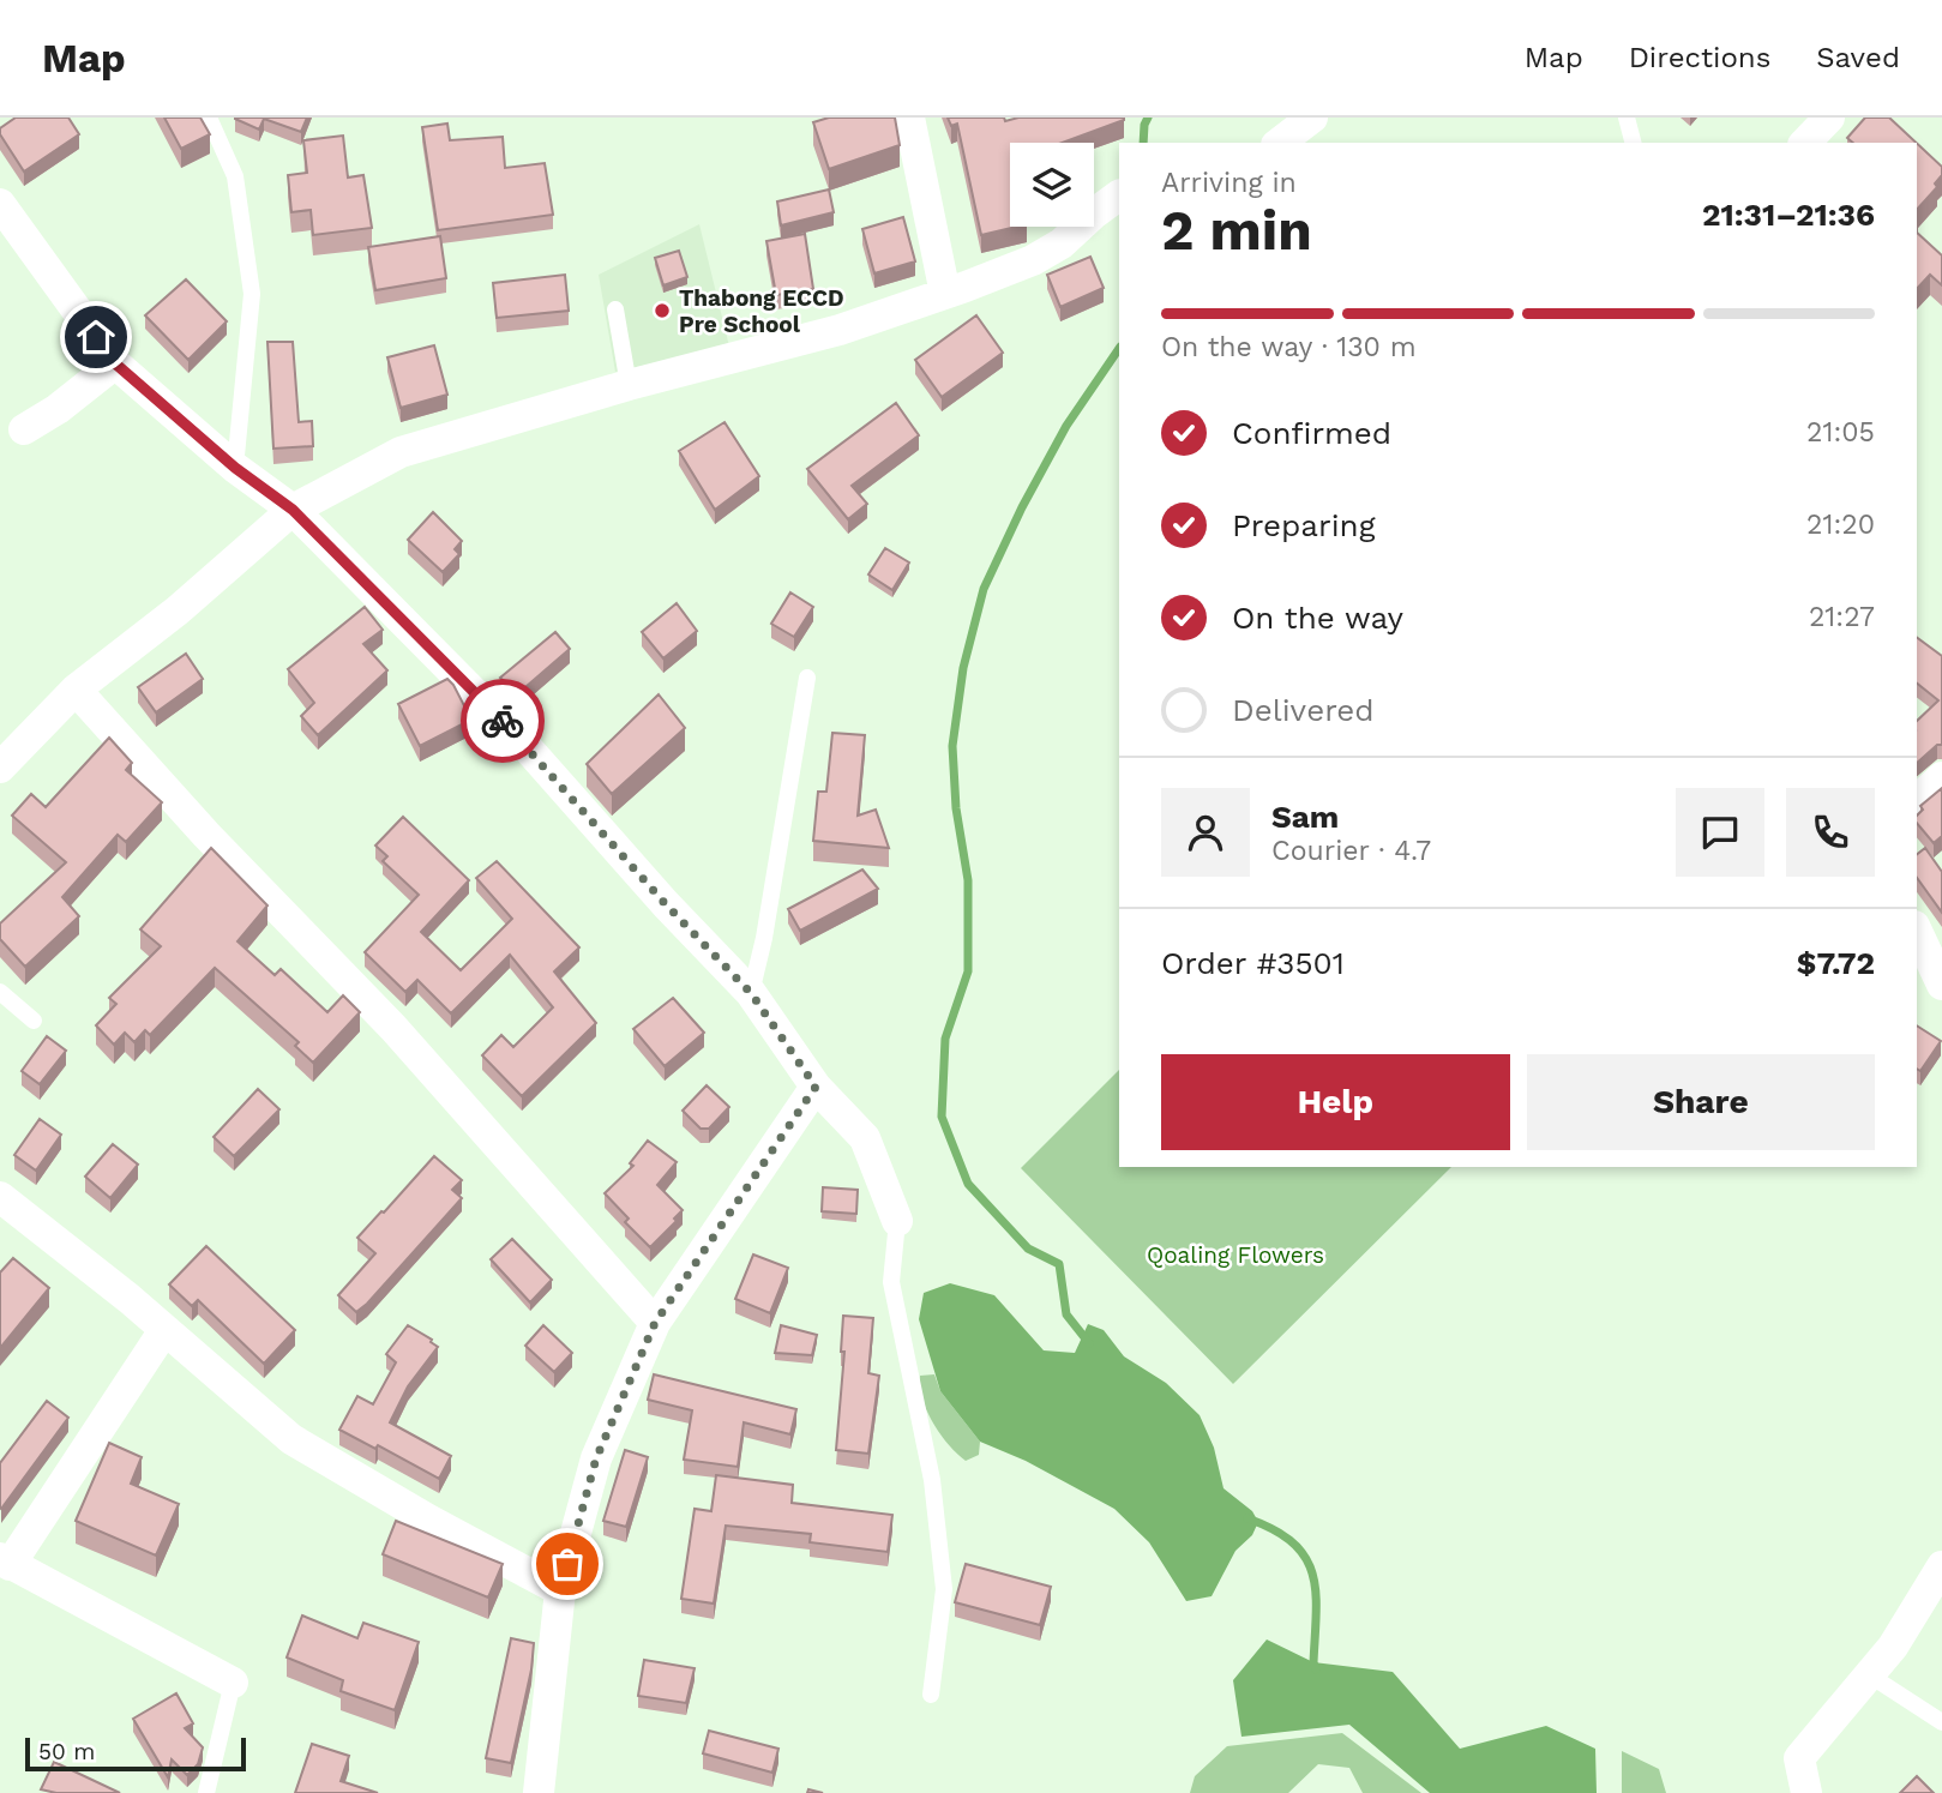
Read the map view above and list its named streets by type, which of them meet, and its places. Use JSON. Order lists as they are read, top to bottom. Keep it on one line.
{"parks":["Qoaling Flowers"],"places":["Thabong ECCD Pre School"],"scale_bar":"50 m","page":{"header":"Map","nav":["Map","Directions","Saved"],"heading":["2 min","Arriving in","21:31–21:36"],"panel":["Sam","Courier · 4.7","Order #3501","$7.72"],"bar":"On the way · 130 m","list":[["Confirmed","21:05"],["Preparing","21:20"],["On the way","21:27"],"Delivered"],"buttons":["Help","Share"],"scale":"50 m"}}
